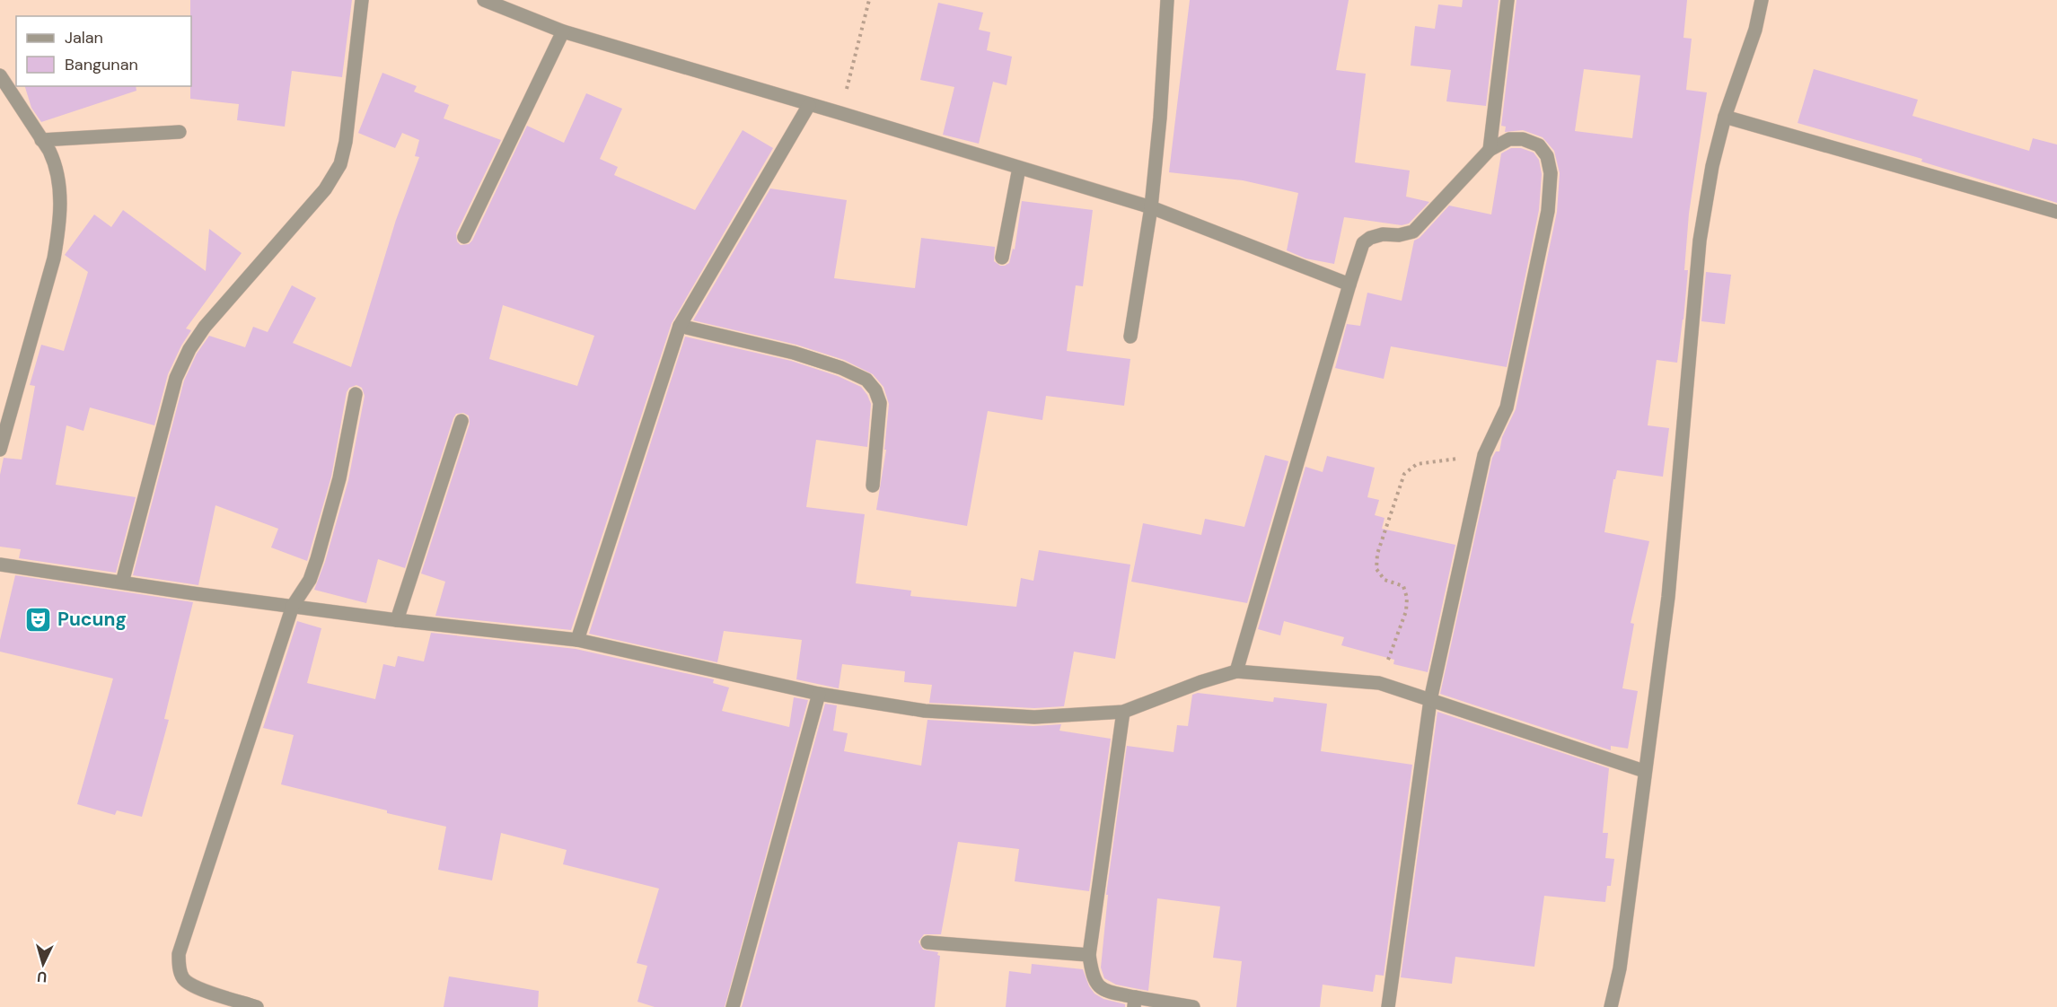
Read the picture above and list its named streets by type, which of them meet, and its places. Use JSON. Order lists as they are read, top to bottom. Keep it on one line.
{"places":{"theatre":["Pucung"]},"legend":["Jalan","Bangunan"],"north":"bottom"}
